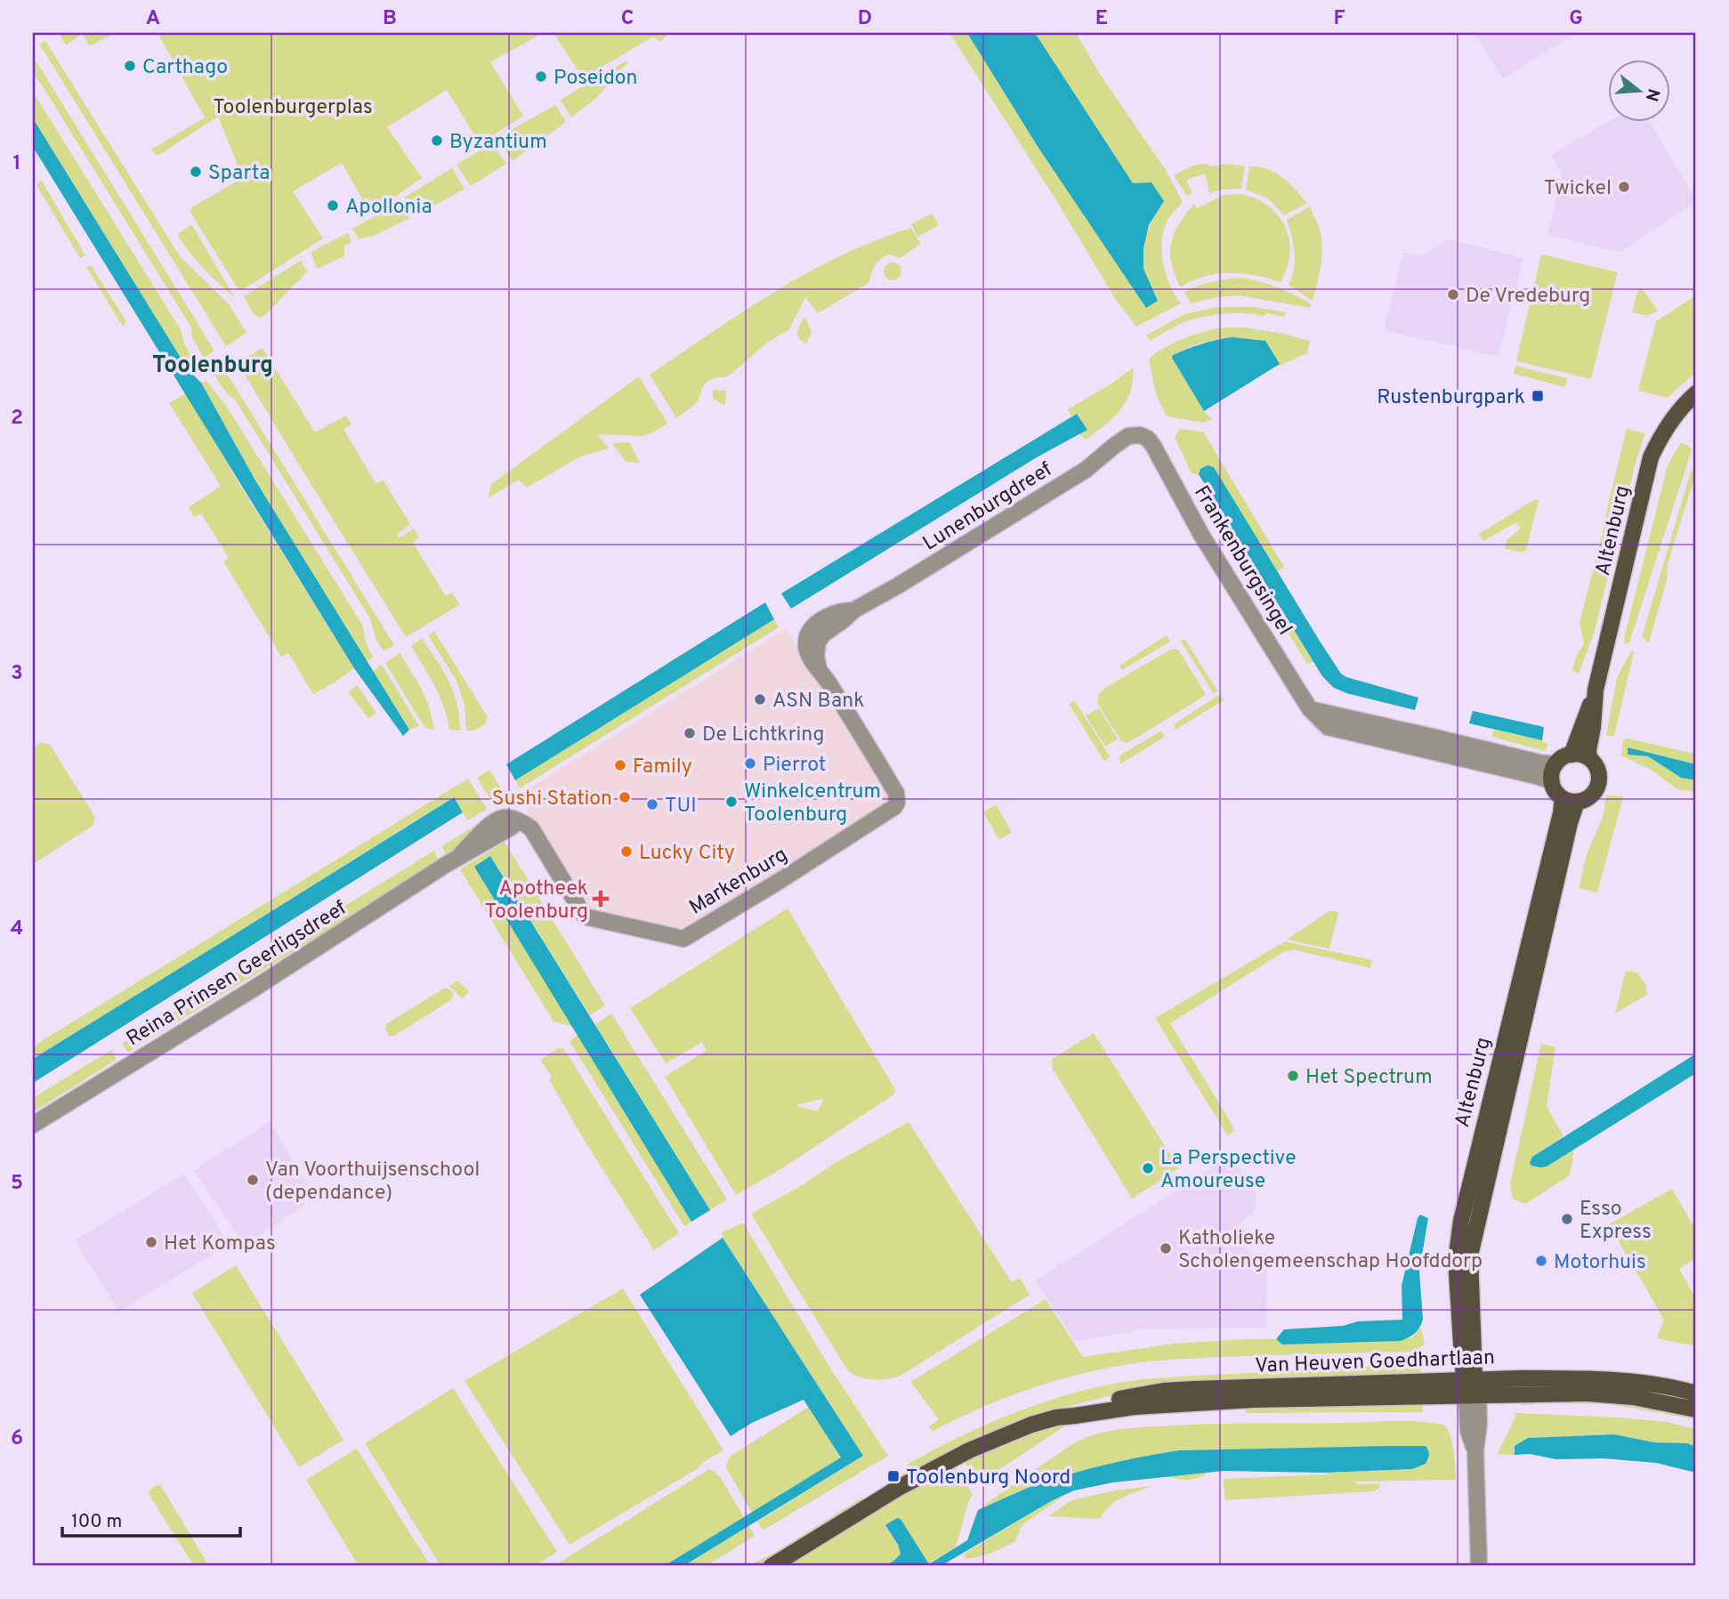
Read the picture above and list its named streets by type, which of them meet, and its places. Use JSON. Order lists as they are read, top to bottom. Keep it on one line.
{"streets":{"main road":["Altenburg","Van Heuven Goedhartlaan"],"street":["Lunenburgdreef","Frankenburgsingel","Markenburg","Reina Prinsen Geerligsdreef"]},"crossings":[["Lunenburgdreef","Frankenburgsingel"],["Lunenburgdreef","Markenburg"],["Altenburg","Frankenburgsingel"],["Altenburg","Van Heuven Goedhartlaan"],["Markenburg","Reina Prinsen Geerligsdreef"]],"districts":["Toolenburg"],"parks":["Toolenburgerplas"],"places":{"other":["Carthago","Poseidon","Byzantium","Sparta","Twickel","Apollonia","De Vredeburg","ASN Bank","De Lichtkring","Pierrot","Family","Sushi Station","Winkelcentrum Toolenburg","TUI","Lucky City","Het Spectrum","La Perspective Amoureuse","Van Voorthuijsenschool (dependance)","Esso Express","Het Kompas","Katholieke Scholengemeenschap Hoofddorp","Motorhuis"],"transit":["Rustenburgpark","Toolenburg Noord"],"health":["Apotheek Toolenburg"]},"scale_bar":"100 m","north":"right","grid":{"columns":["A","B","C","D","E","F","G"],"rows":["1","2","3","4","5","6"]}}
